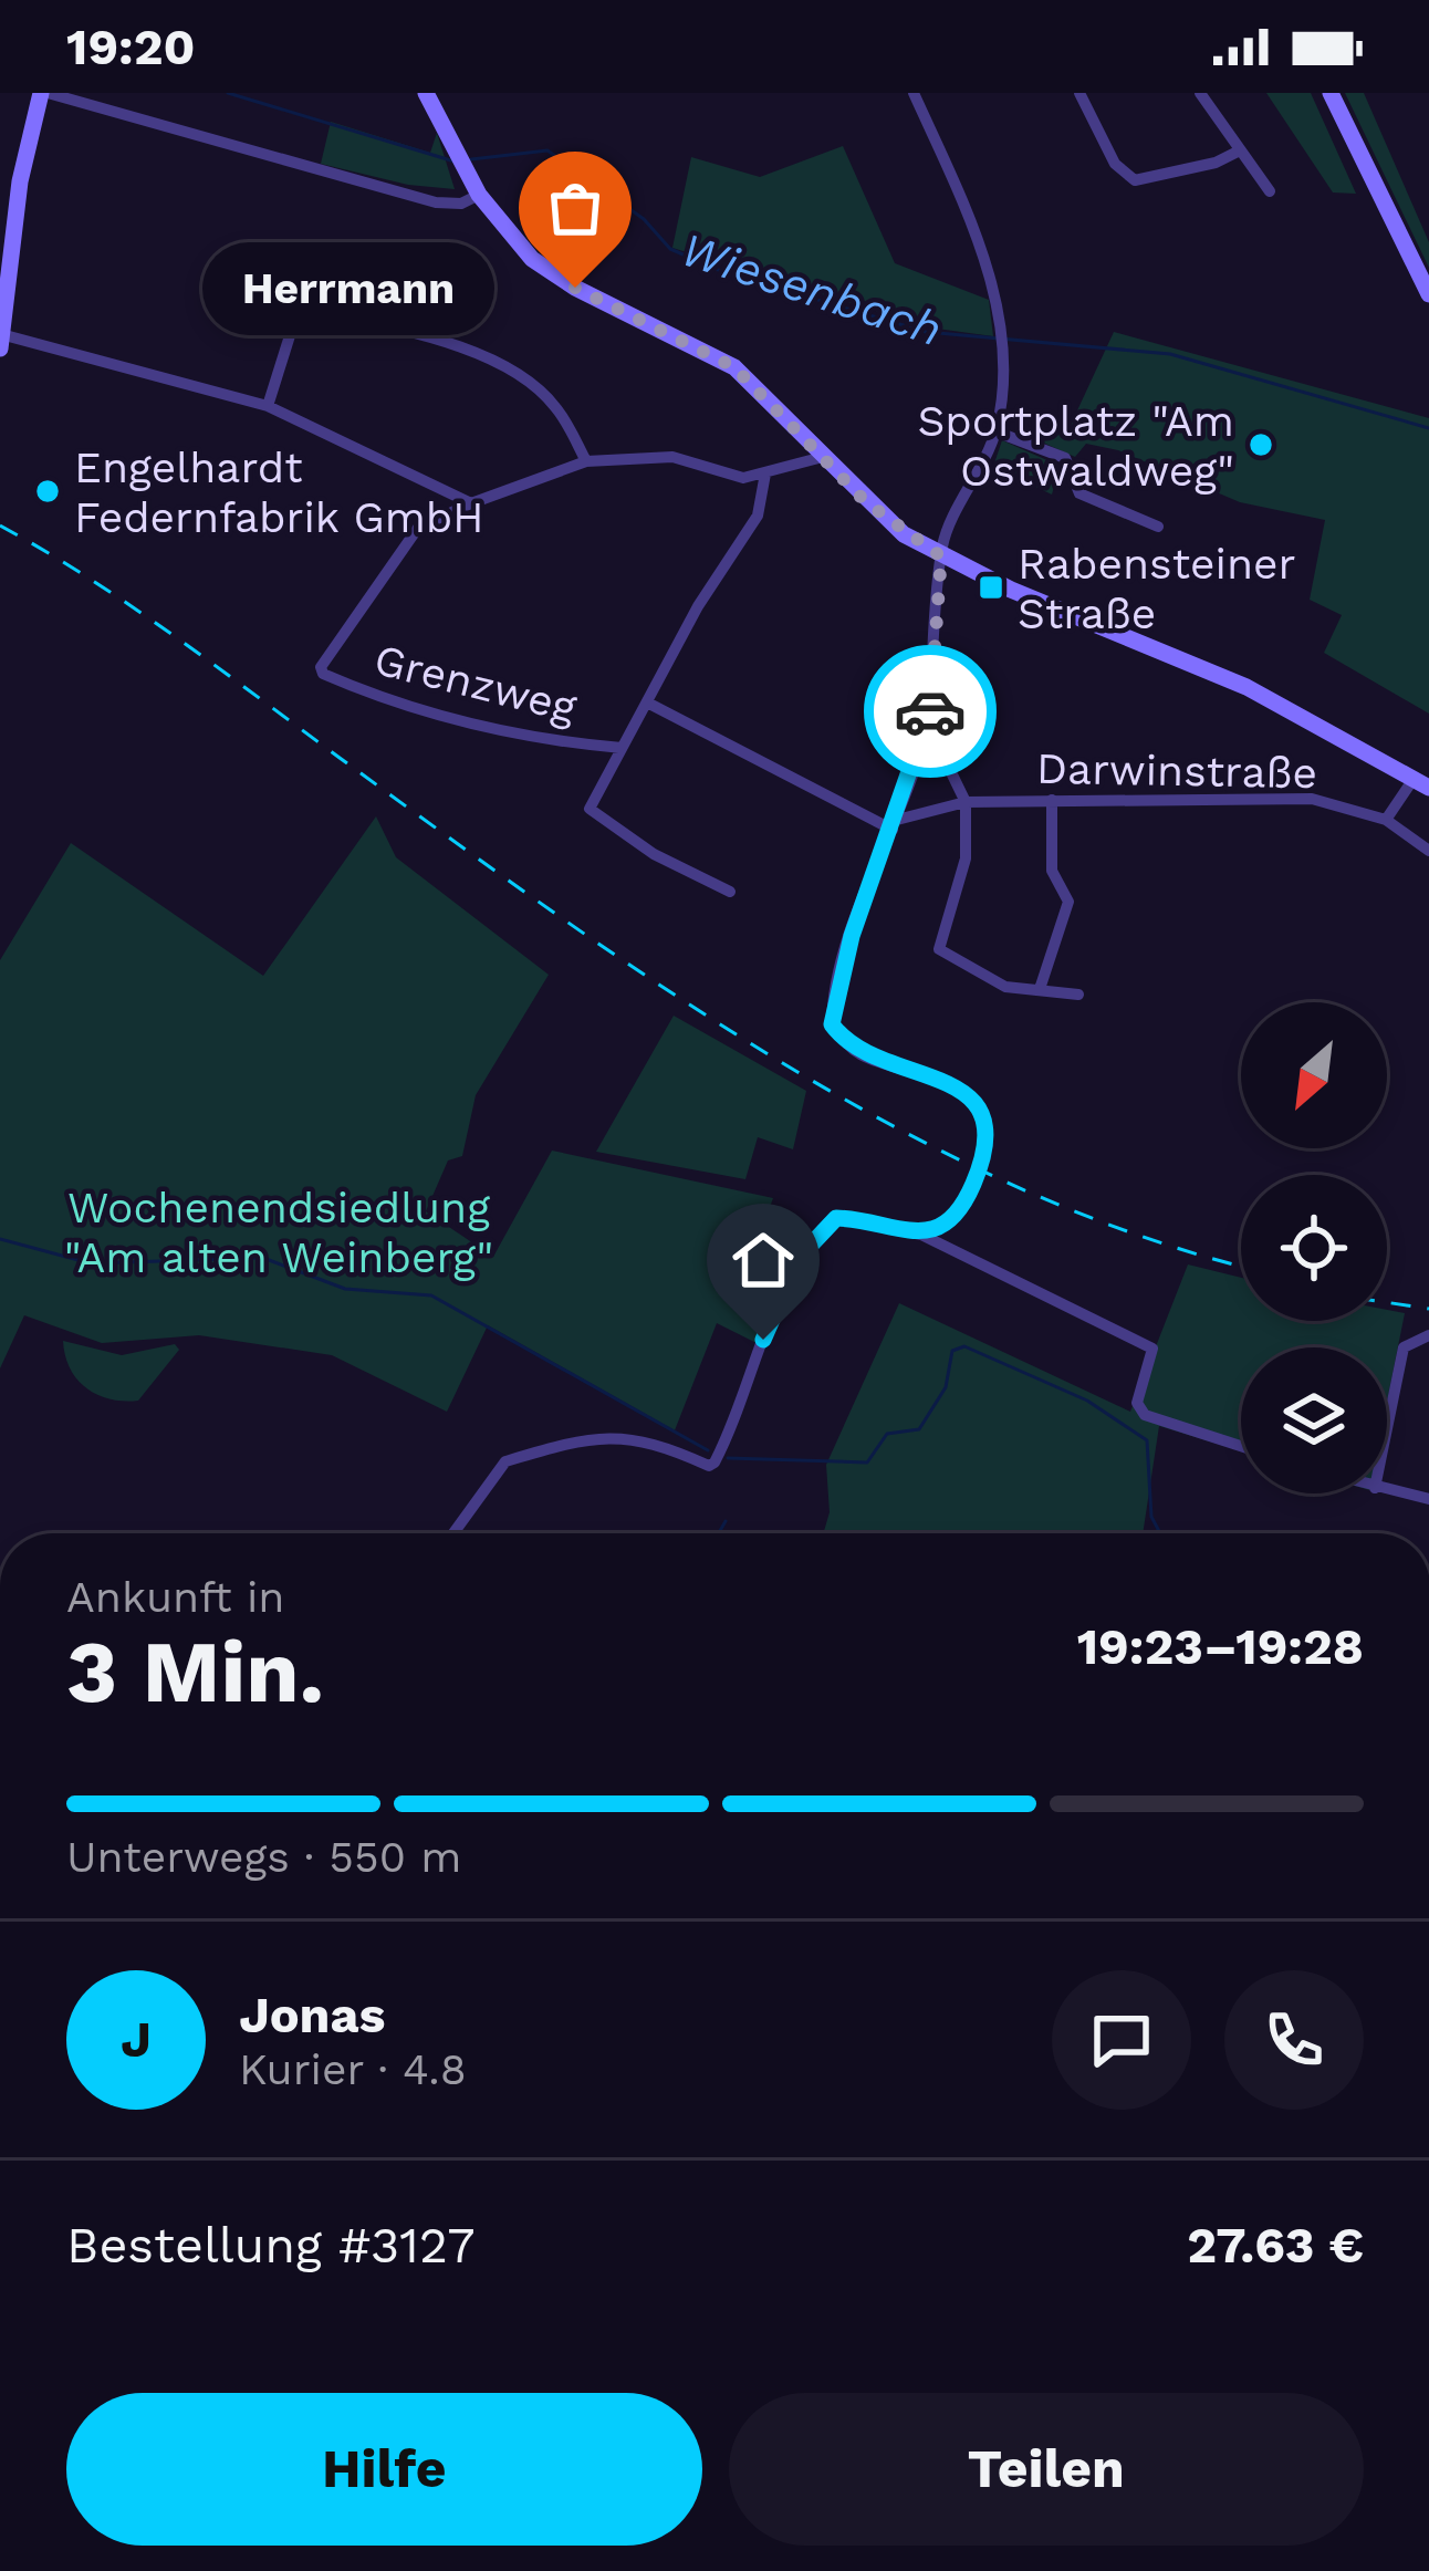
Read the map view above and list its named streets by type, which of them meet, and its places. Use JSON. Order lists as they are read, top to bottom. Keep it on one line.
{"streets":{"street":["Grenzweg","Darwinstraße"]},"water":["Wiesenbach"],"parks":["Wochenendsiedlung \"Am alten Weinberg\""],"places":{"other":["Herrmann","Sportplatz \"Am Ostwaldweg\"","Engelhardt Federnfabrik GmbH"],"transit":["Rabensteiner Straße"]},"north":"bottom left","page":{"status":"19:20","bubble":"Herrmann","heading":["3 Min.","Ankunft in","19:23–19:28"],"panel":["Jonas","Kurier · 4.8","Bestellung #3127","27.63 €"],"bar":"Unterwegs · 550 m","round":"J","buttons":["Hilfe","Teilen"]}}
